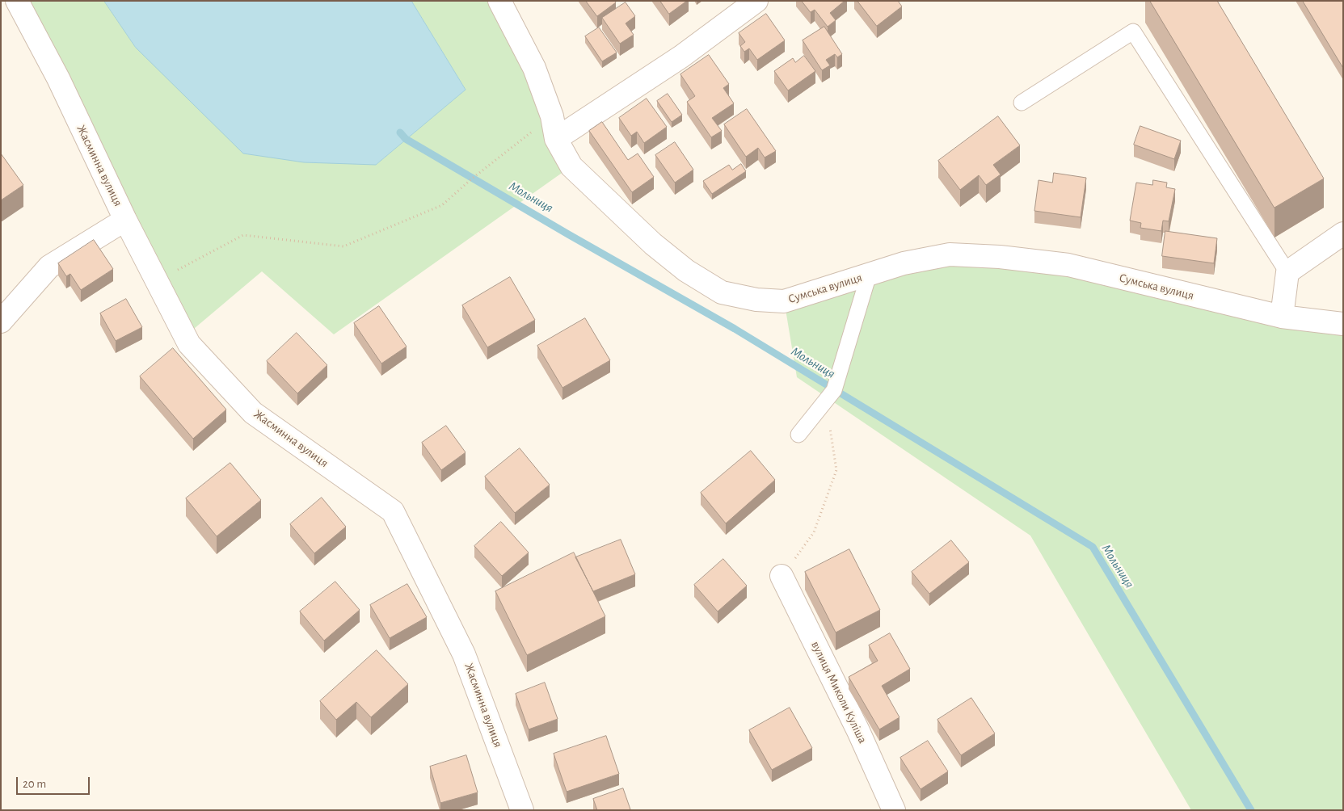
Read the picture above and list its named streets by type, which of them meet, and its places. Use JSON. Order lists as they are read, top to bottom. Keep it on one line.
{"streets":{"street":["Жасминна вулиця","Сумська вулиця","вулиця Миколи Куліша"]},"water":["Мольниця"],"scale_bar":"20 m"}
